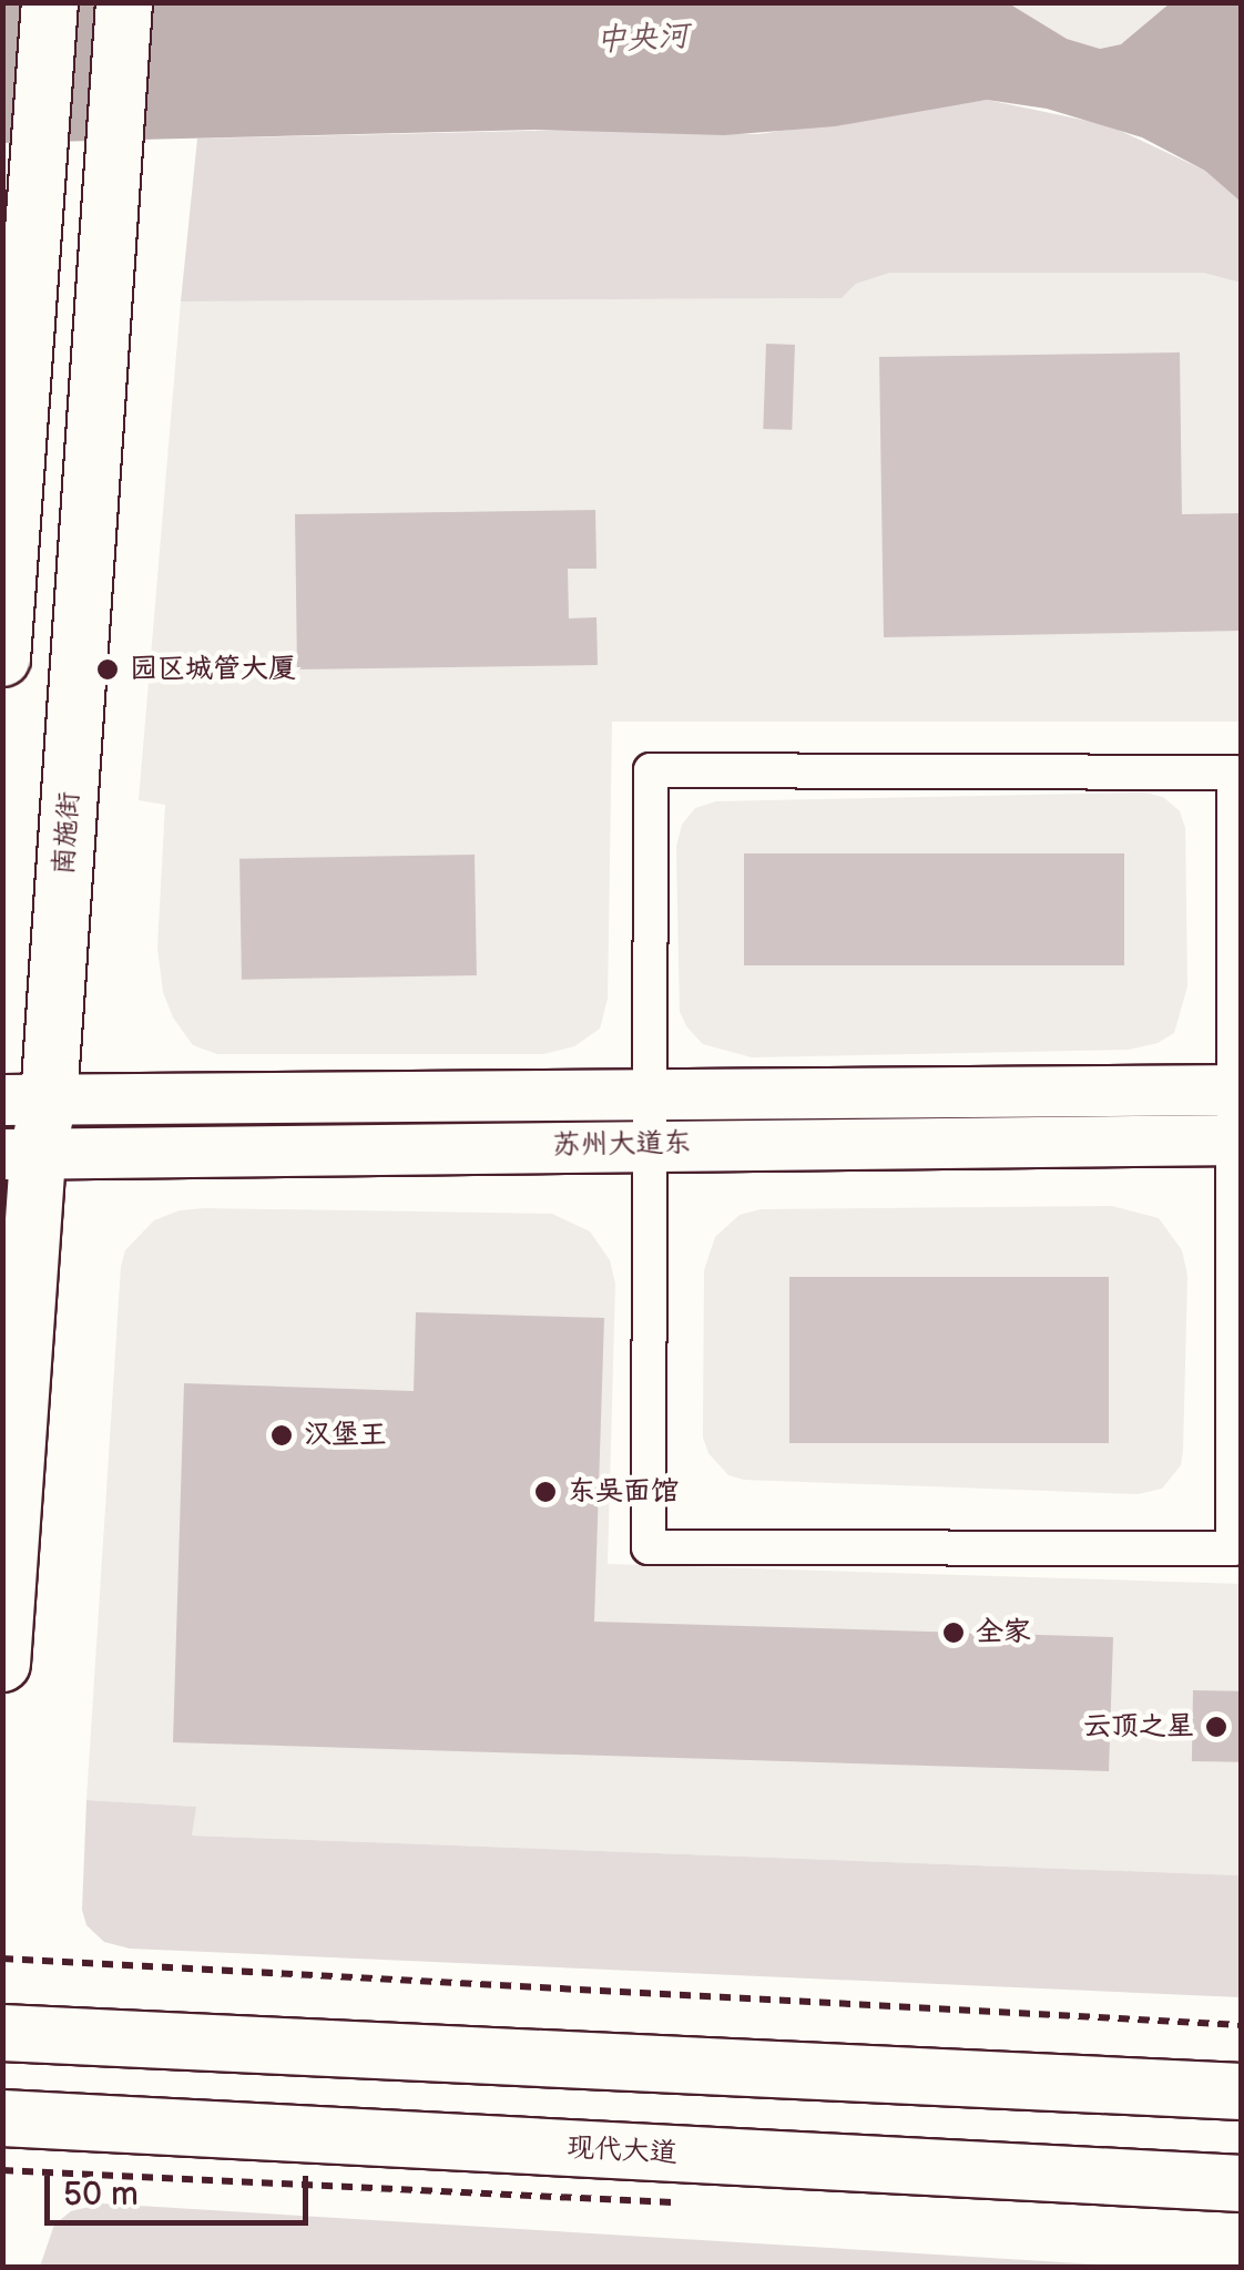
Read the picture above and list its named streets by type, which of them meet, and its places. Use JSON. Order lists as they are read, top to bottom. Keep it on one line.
{"streets":{"main road":["南施街","苏州大道东","现代大道"]},"crossings":[["南施街","苏州大道东"]],"water":["中央河"],"places":["园区城管大厦","汉堡王","东吴面馆","全家","云顶之星"],"scale_bar":"50 m"}
